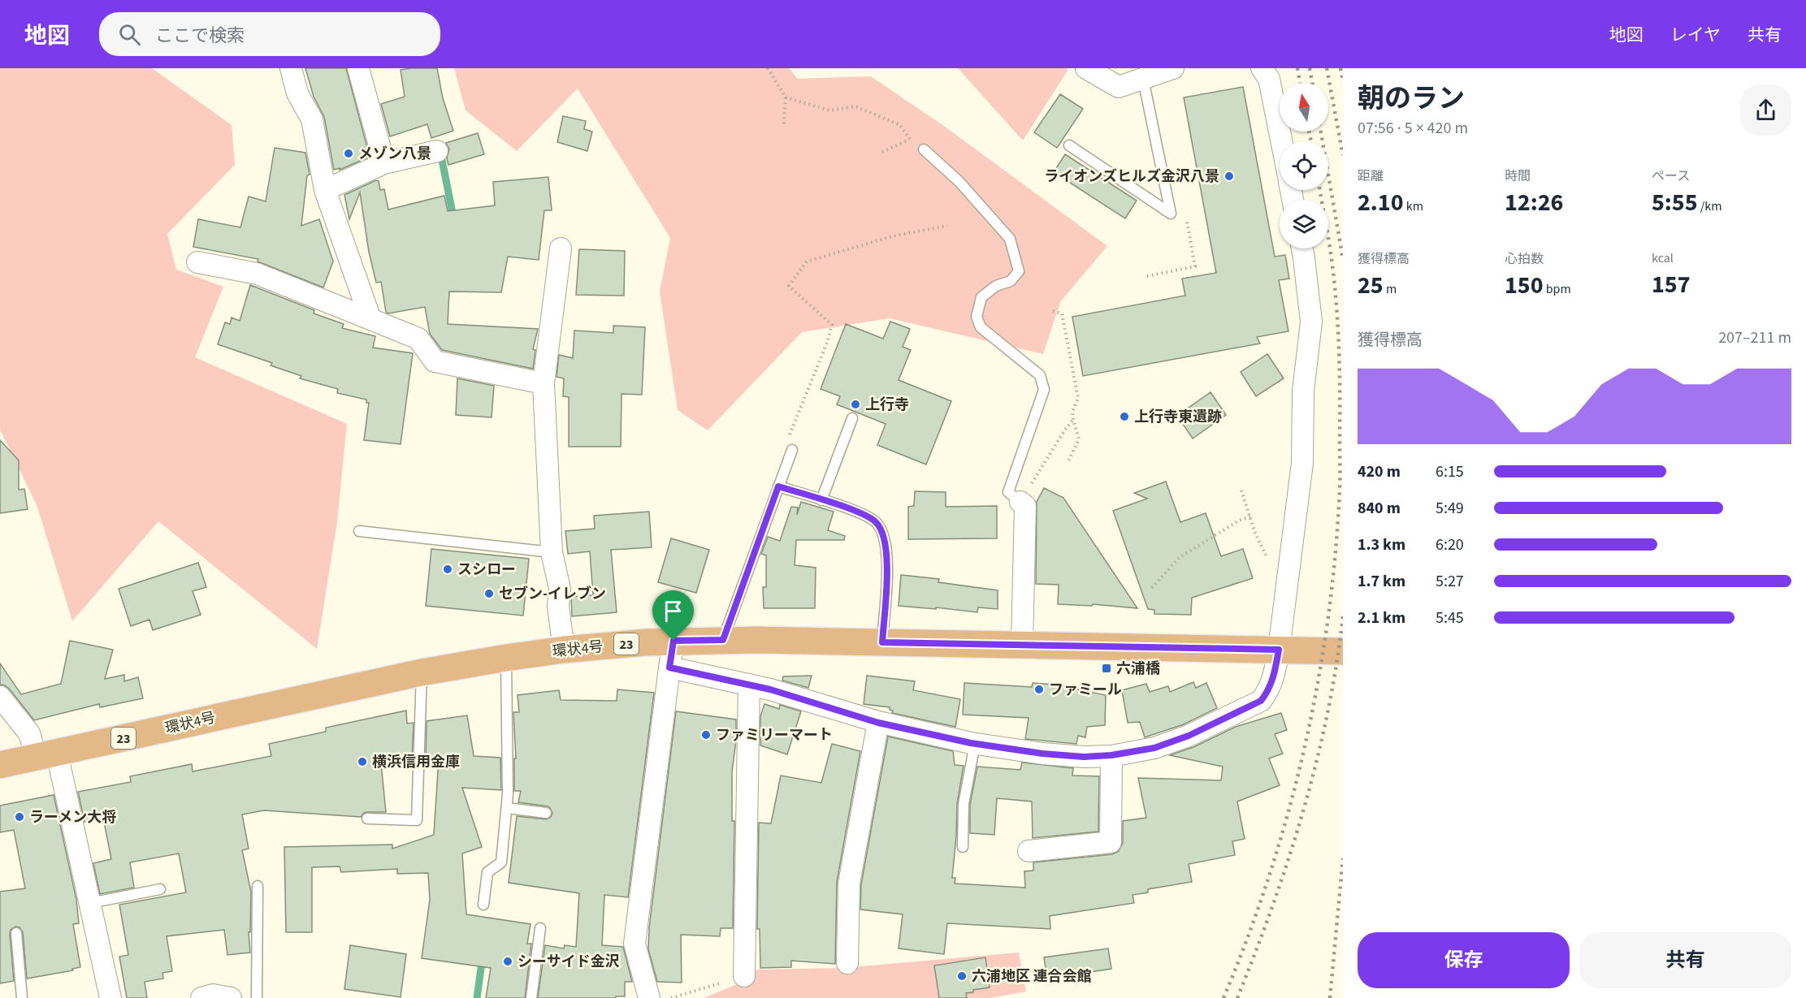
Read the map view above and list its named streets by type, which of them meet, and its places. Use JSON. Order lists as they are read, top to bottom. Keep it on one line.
{"streets":{"main road":["23","環状4号"]},"places":{"other":["メゾン八景","ライオンズヒルズ金沢八景","上行寺","上行寺東遺跡","スシロー","セブン-イレブン","ファミール","ファミリーマート","横浜信用金庫","ラーメン大将","シーサイド金沢","六浦地区 連合会館"],"transit":["六浦橋"]},"north":"top","page":{"header":"地図","search":"ここで検索","nav":["地図","レイヤ","共有"],"heading":["朝のラン","07:56 · 5 × 420 m"],"stats":[["距離","2.10 km"],["時間","12:26"],["ペース","5:55 /km"],["獲得標高","25 m"],["心拍数","150 bpm"],["kcal","157"]],"chart":["獲得標高","207–211 m"],"list":[{"name":"420 m","note":"6:15"},{"name":"840 m","note":"5:49"},{"name":"1.3 km","note":"6:20"},{"name":"1.7 km","note":"5:27"},{"name":"2.1 km","note":"5:45"}],"buttons":["保存","共有"]}}
